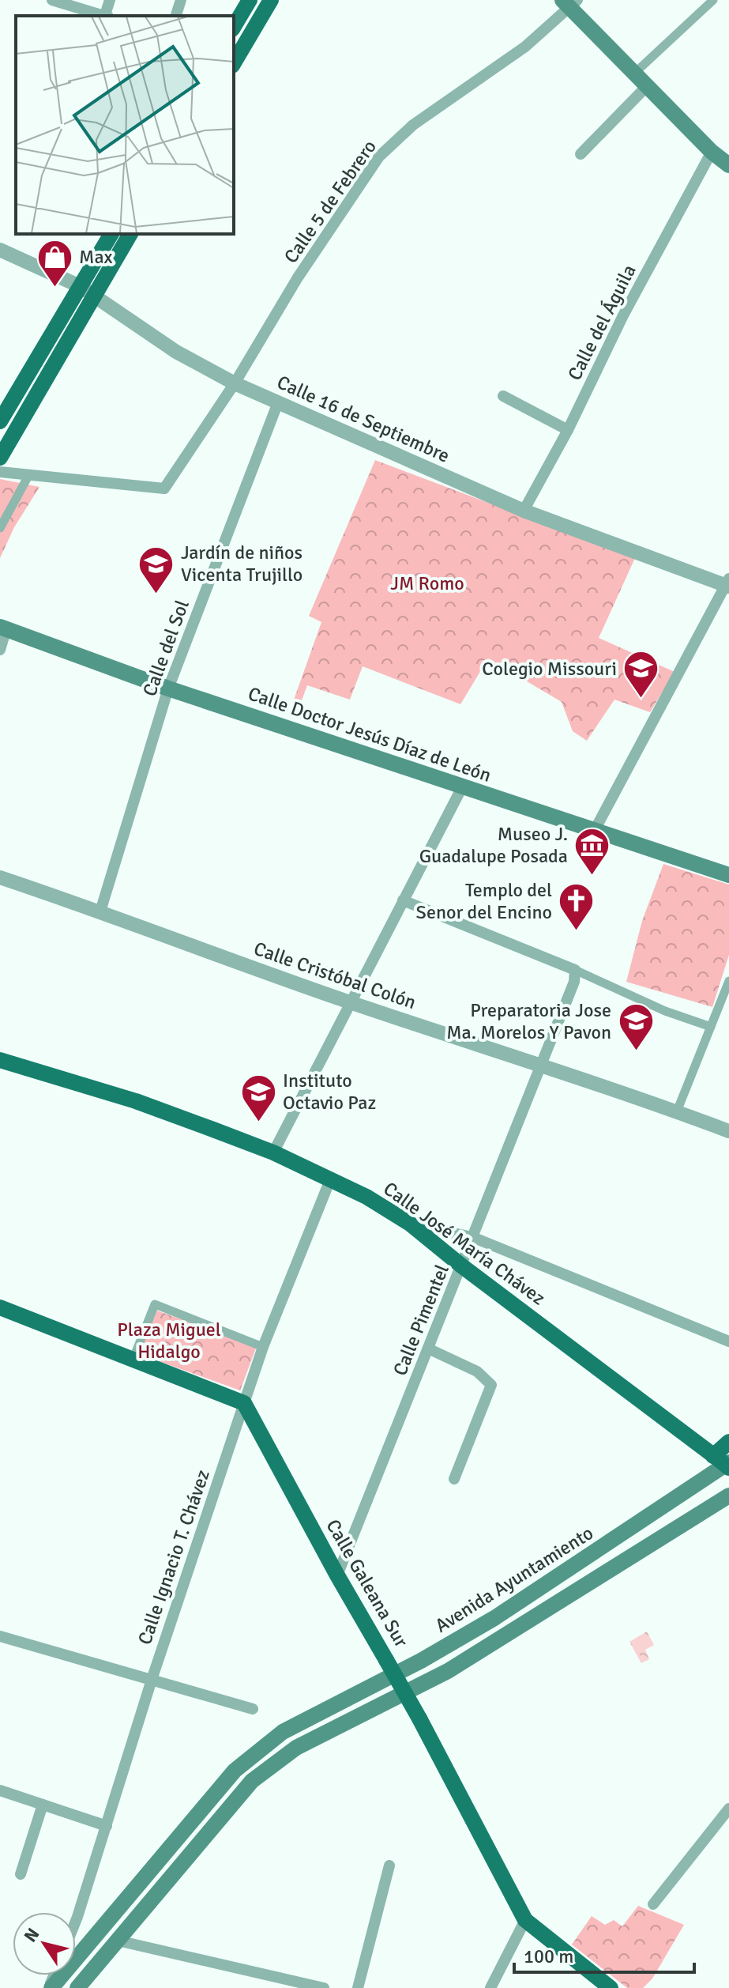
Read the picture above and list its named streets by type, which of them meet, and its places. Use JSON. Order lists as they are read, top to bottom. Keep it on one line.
{"streets":{"main road":["Calle Doctor Jesús Díaz de León","Calle José María Chávez","Avenida Ayuntamiento","Calle Galeana Sur"],"street":["Calle 5 de Febrero","Calle del Águila","Calle 16 de Septiembre","Calle del Sol","Calle Cristóbal Colón","Calle Pimentel","Calle Ignacio T. Chávez"]},"crossings":[["Calle 5 de Febrero","Calle 16 de Septiembre"],["Calle del Águila","Calle 16 de Septiembre"],["Calle 16 de Septiembre","Calle del Sol"],["Calle del Sol","Calle Doctor Jesús Díaz de León"],["Calle del Sol","Calle Cristóbal Colón"],["Calle Cristóbal Colón","Calle Pimentel"],["Calle José María Chávez","Calle Pimentel"],["Calle José María Chávez","Calle Ignacio T. Chávez"],["Calle José María Chávez","Avenida Ayuntamiento"],["Calle Pimentel","Calle Galeana Sur"],["Calle Ignacio T. Chávez","Calle Galeana Sur"]],"parks":["JM Romo","Plaza Miguel Hidalgo"],"places":{"shop":["Max"],"school or university":["Jardín de niños Vicenta Trujillo","Colegio Missouri","Preparatoria Jose Ma. Morelos Y Pavon","Instituto Octavio Paz"],"museum":["Museo J. Guadalupe Posada"],"church":["Templo del Senor del Encino"]},"scale_bar":"100 m","north":"top left"}
